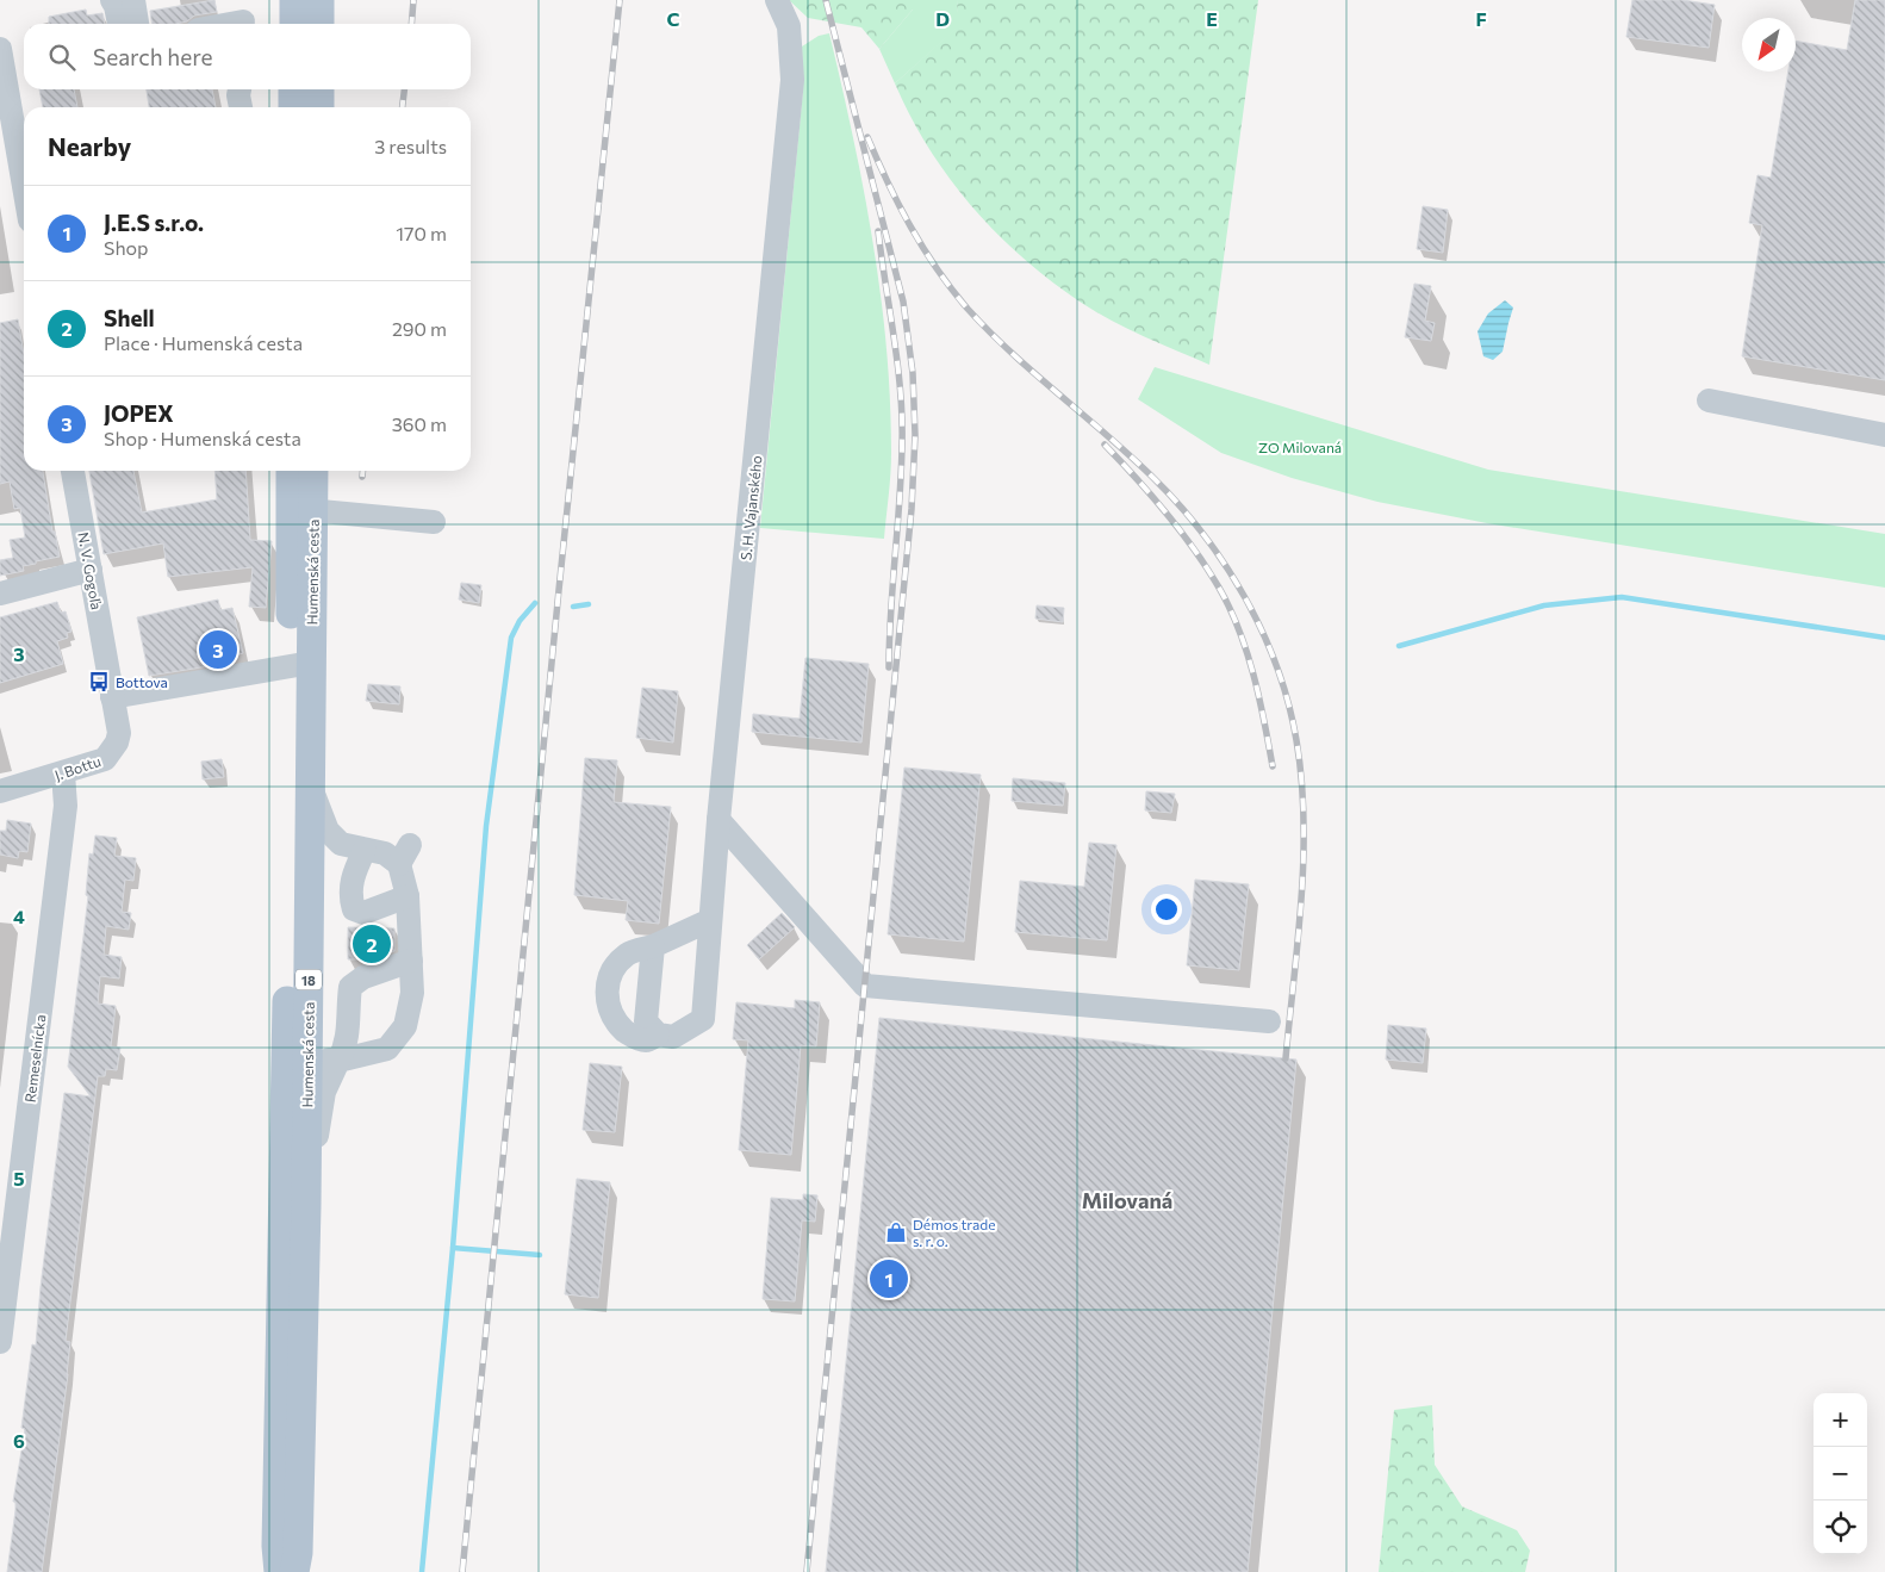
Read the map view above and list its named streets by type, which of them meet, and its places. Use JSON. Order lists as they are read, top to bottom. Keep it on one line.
{"streets":{"main road":["Humenská cesta","18"],"street":["S. H. Vajanského","N. V. Gogoľa","J. Bottu","Remeselnícka"]},"crossings":[["N. V. Gogoľa","J. Bottu"],["J. Bottu","Remeselnícka"]],"districts":["Milovaná"],"parks":["ZO Milovaná"],"places":{"bus stop":["Bottova"],"shop":["Démos trade s. r. o."]},"north":"bottom left","page":{"search":"Search here","heading":["Nearby","3 results"],"list":[{"mark":"1","name":"J.E.S s.r.o.","note":"Shop","value":"170 m"},{"mark":"2","name":"Shell","note":"Place · Humenská cesta","value":"290 m"},{"mark":"3","name":"JOPEX","note":"Shop · Humenská cesta","value":"360 m"}],"pins":["3","2","1"],"map_buttons":["+","−"]},"grid":{"columns":["C","D","E","F"],"rows":["3","4","5","6"]}}
